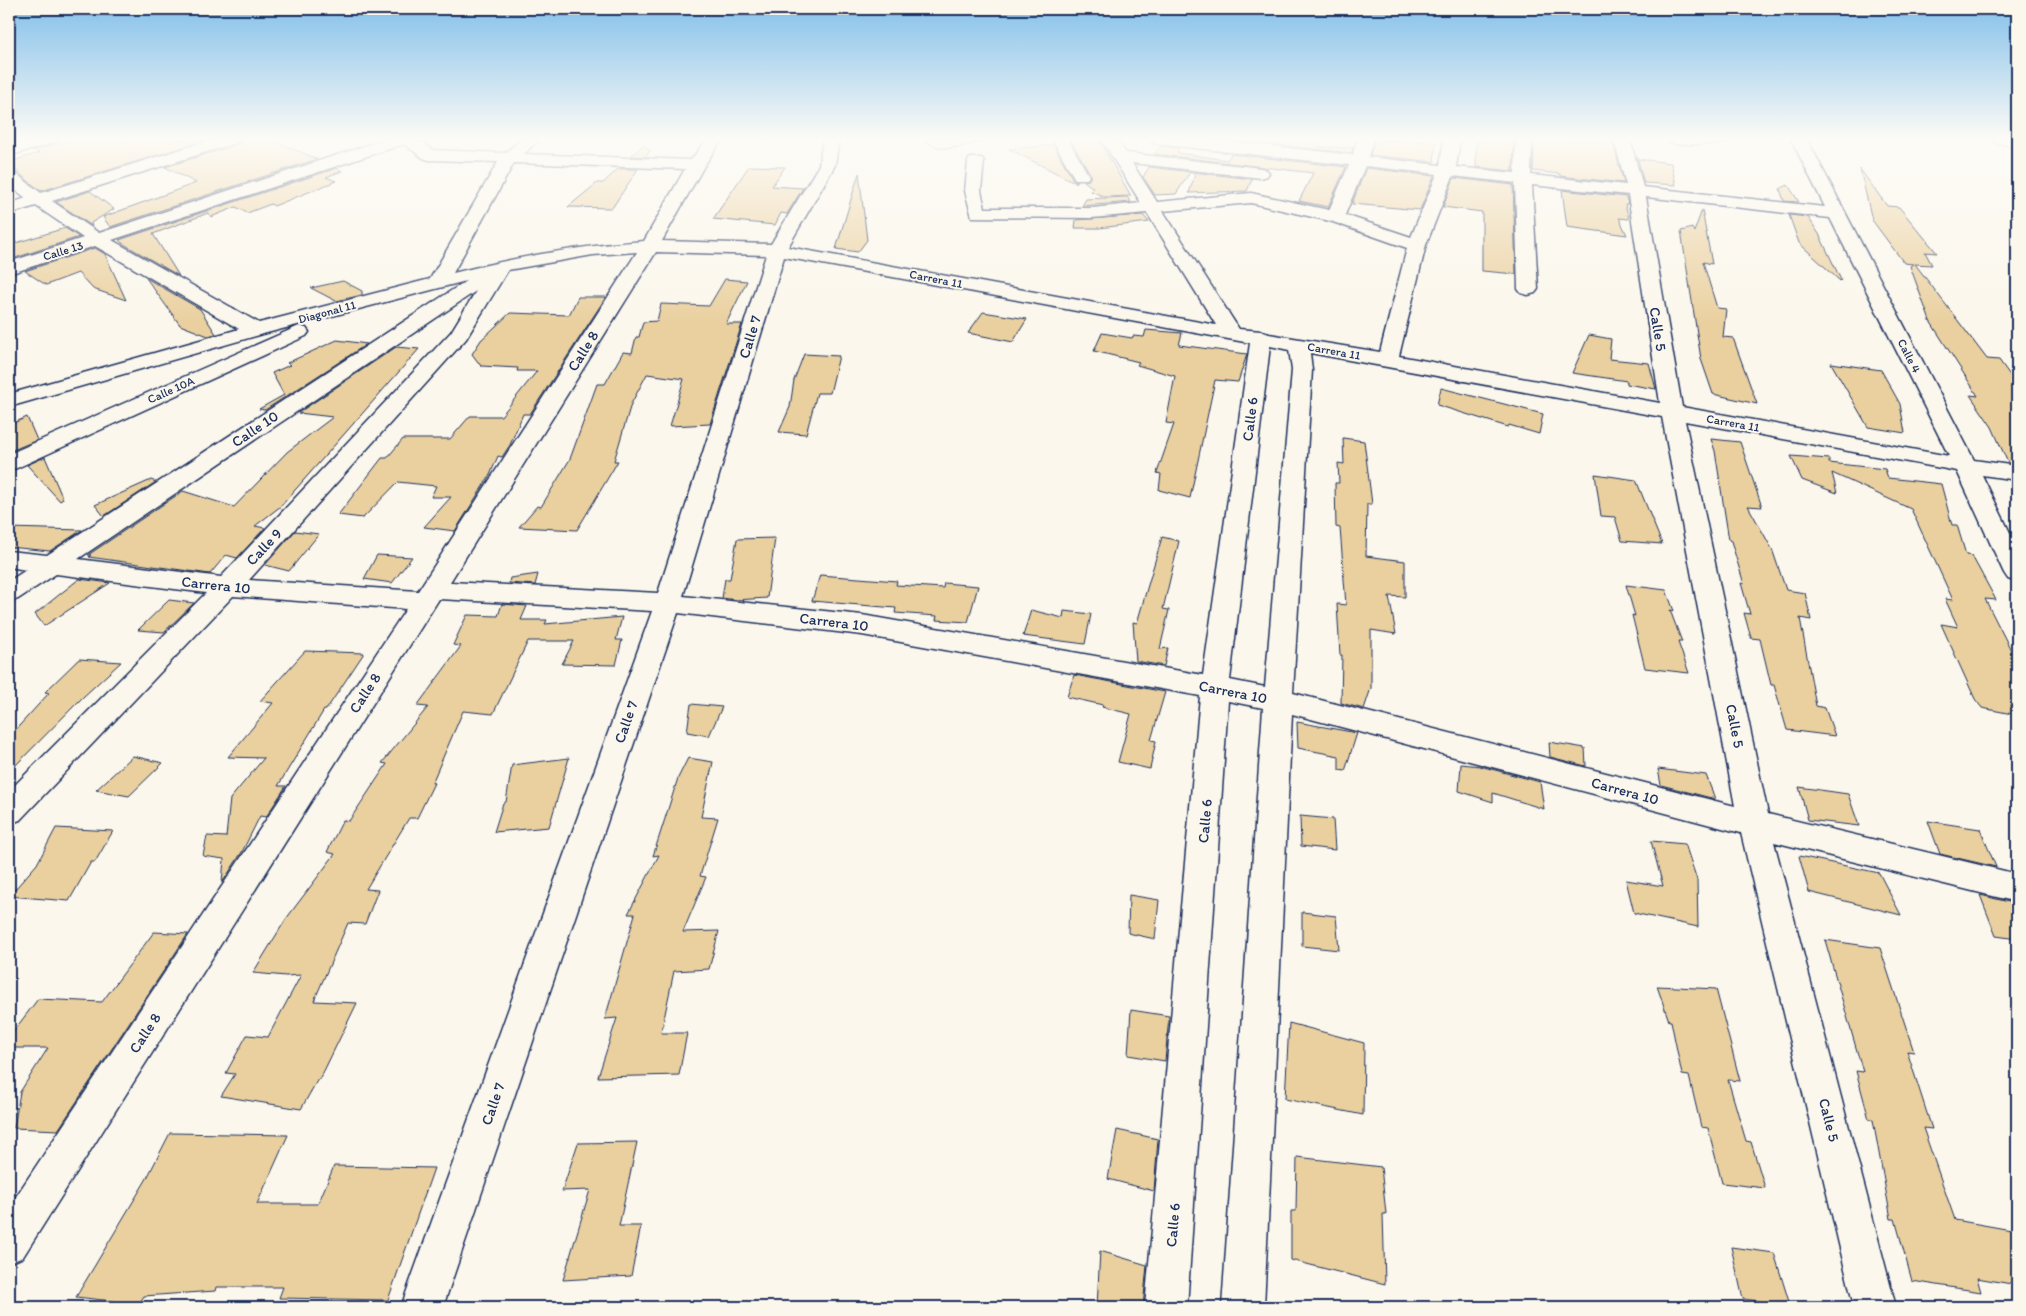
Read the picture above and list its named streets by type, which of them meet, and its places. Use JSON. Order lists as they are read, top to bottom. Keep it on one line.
{"streets":{"street":["Calle 13","Carrera 11","Diagonal 11","Calle 5","Calle 7","Calle 8","Calle 4","Calle 10A","Calle 6","Calle 10","Calle 9","Carrera 10"]},"crossings":[["Carrera 11","Diagonal 11"],["Carrera 11","Calle 5"],["Carrera 11","Calle 7"],["Carrera 11","Calle 8"],["Carrera 11","Calle 4"],["Carrera 11","Calle 6"],["Diagonal 11","Calle 8"],["Diagonal 11","Calle 10A"],["Diagonal 11","Calle 10"],["Diagonal 11","Calle 9"],["Calle 5","Carrera 10"],["Calle 7","Carrera 10"],["Calle 8","Carrera 10"],["Calle 6","Carrera 10"],["Calle 10","Calle 9"],["Calle 10","Carrera 10"],["Calle 9","Carrera 10"]]}
